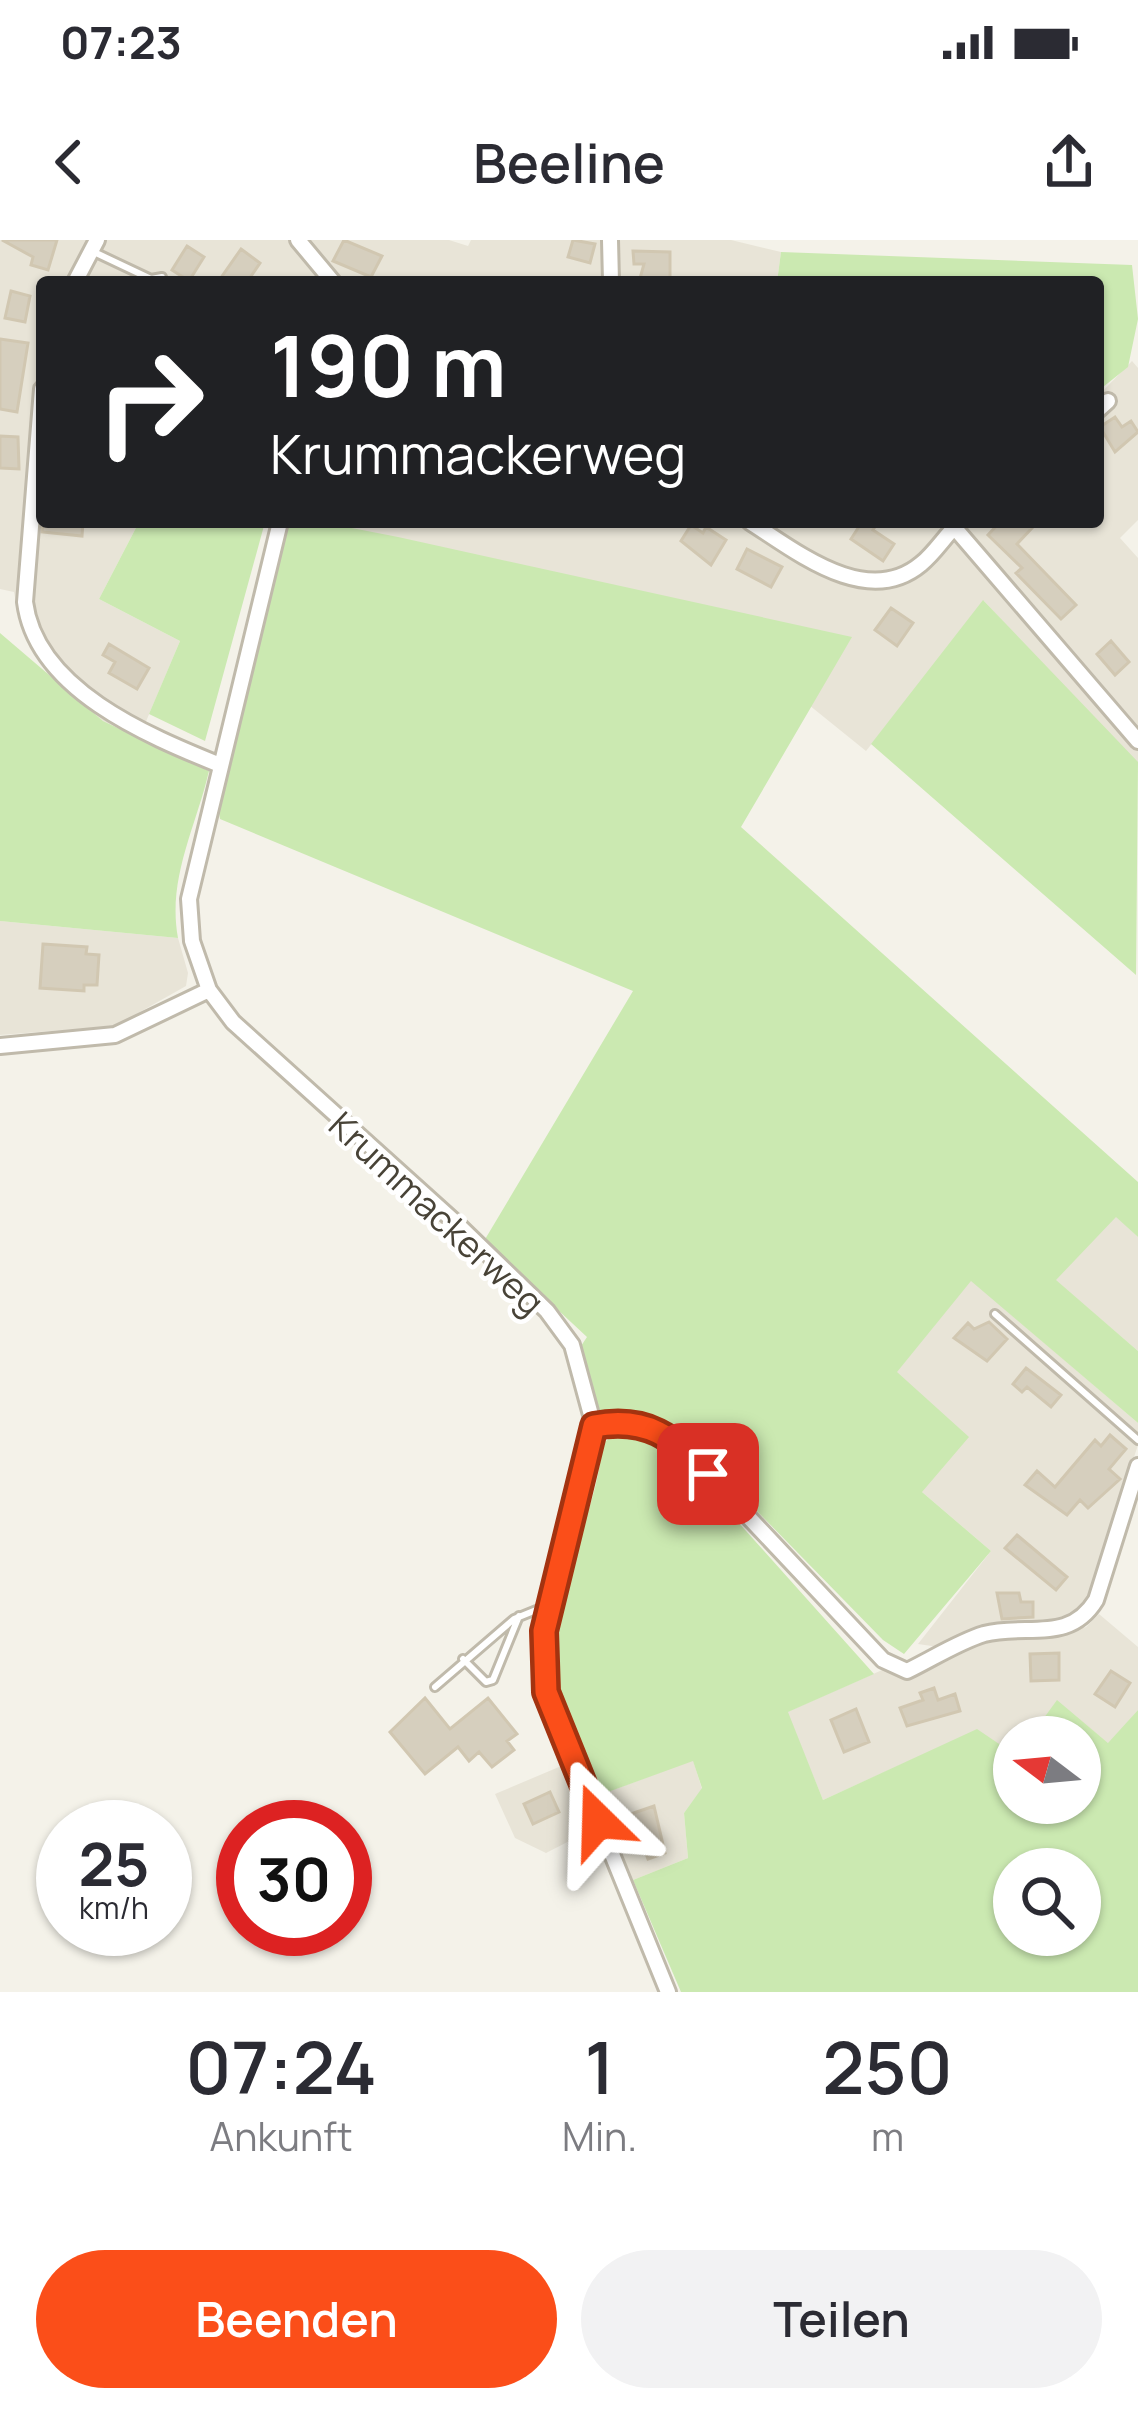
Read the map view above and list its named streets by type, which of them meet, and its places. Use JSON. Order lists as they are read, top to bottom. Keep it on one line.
{"streets":{"street":["Krummackerweg"]},"north":"left","page":{"status":"07:23","header":"Beeline","turn":["190 m","Krummackerweg"],"speed":"25 km/h","limit":"30","eta":["07:24","Ankunft","1","Min.","250","m"],"buttons":["Beenden","Teilen"]}}
